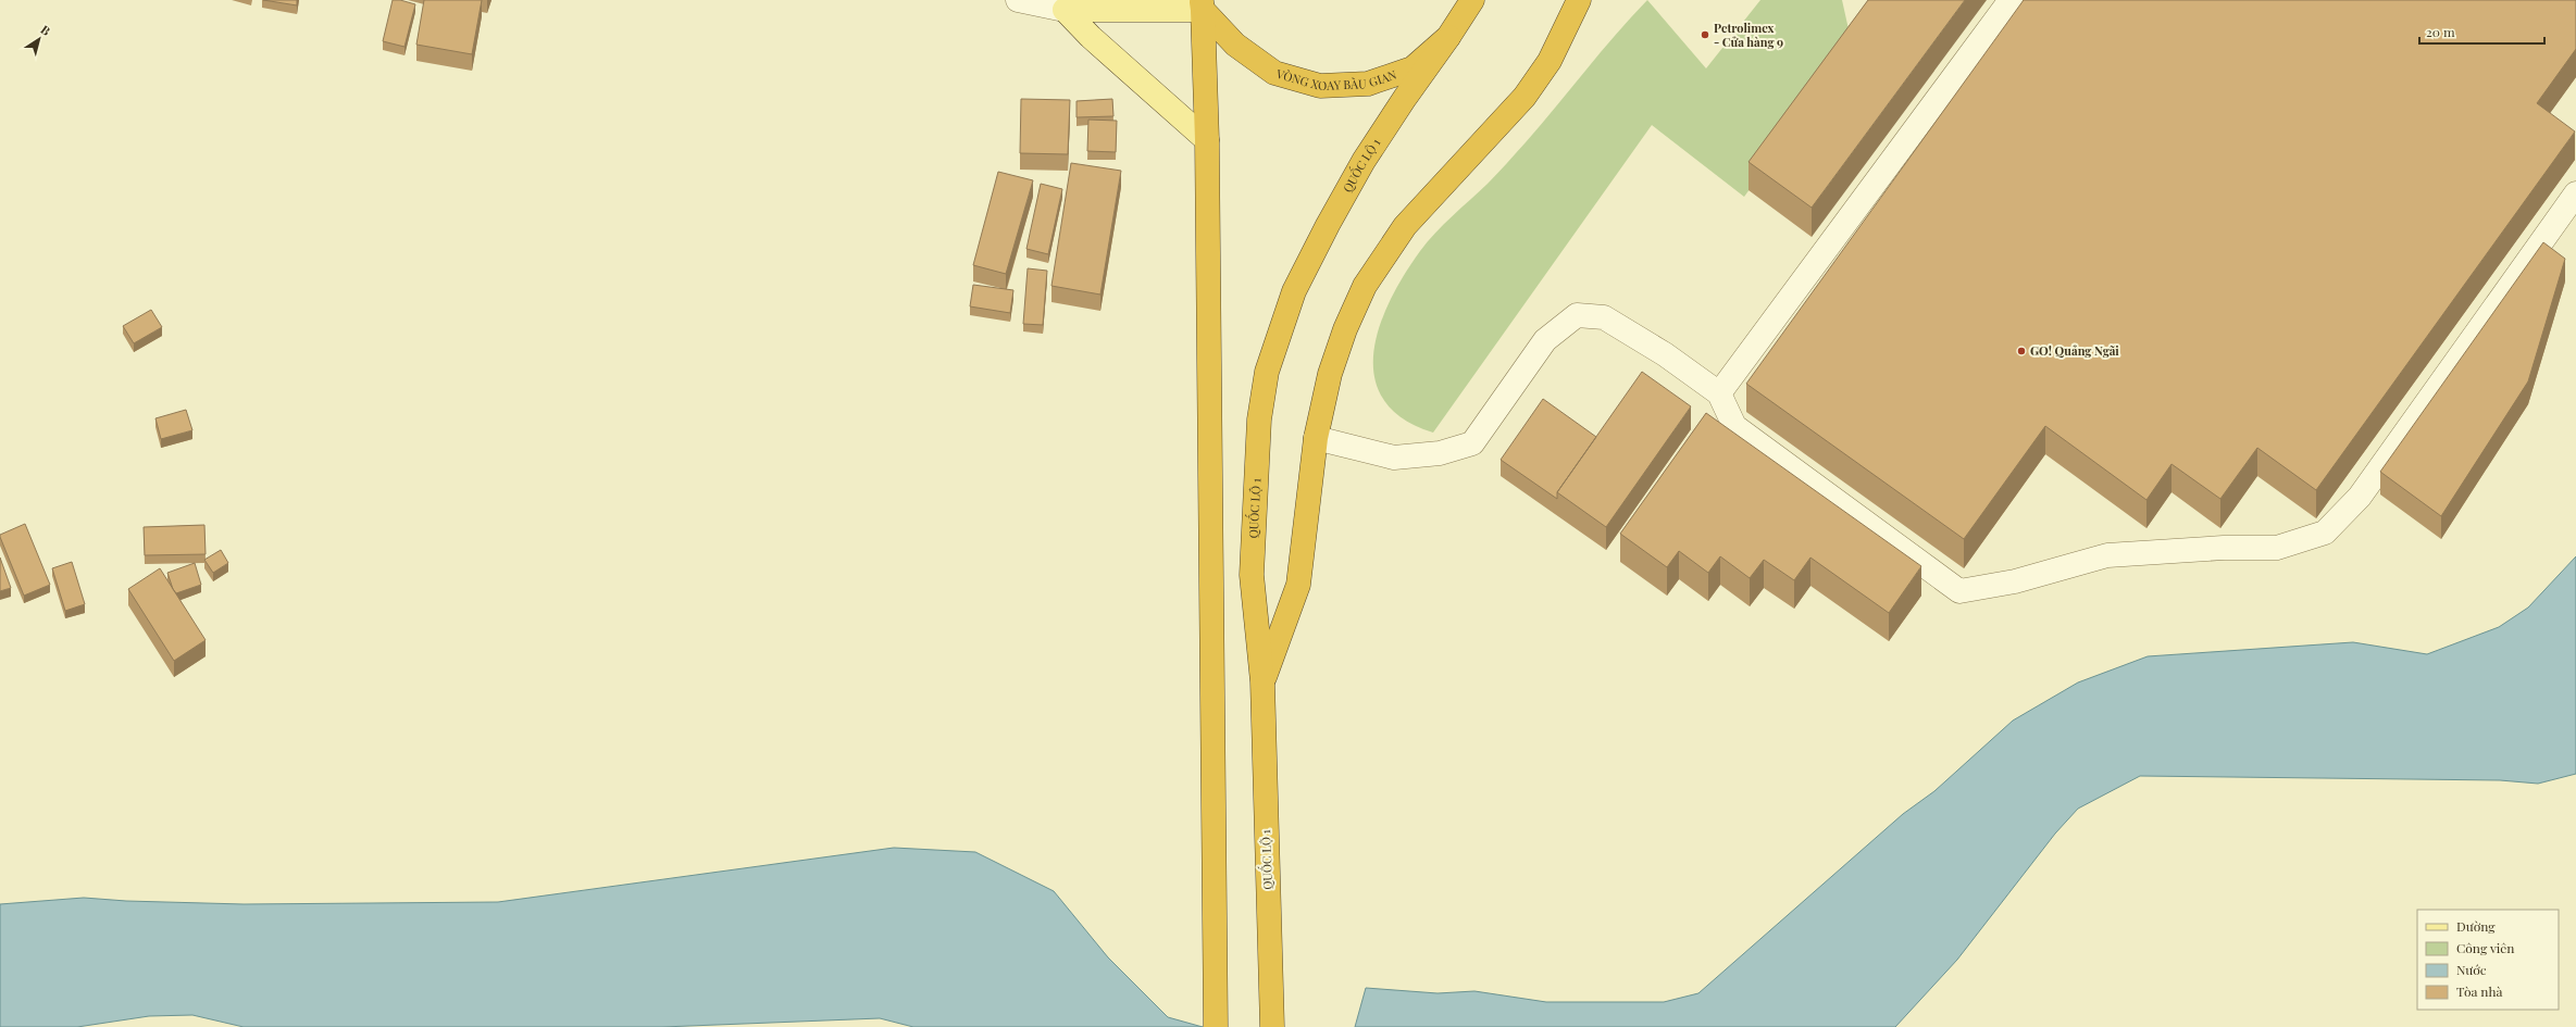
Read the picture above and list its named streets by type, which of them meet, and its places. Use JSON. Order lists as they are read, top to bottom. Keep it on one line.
{"streets":{"highway":["VÒNG XOAY BÀU GIAN","QUỐC LỘ 1"]},"crossings":[["VÒNG XOAY BÀU GIAN","QUỐC LỘ 1"]],"places":["Petrolimex - Cửa hàng 9","GO! Quảng Ngãi"],"legend":["Đường","Công viên","Nước","Tòa nhà"],"scale_bar":"20 m","north":"top right"}
